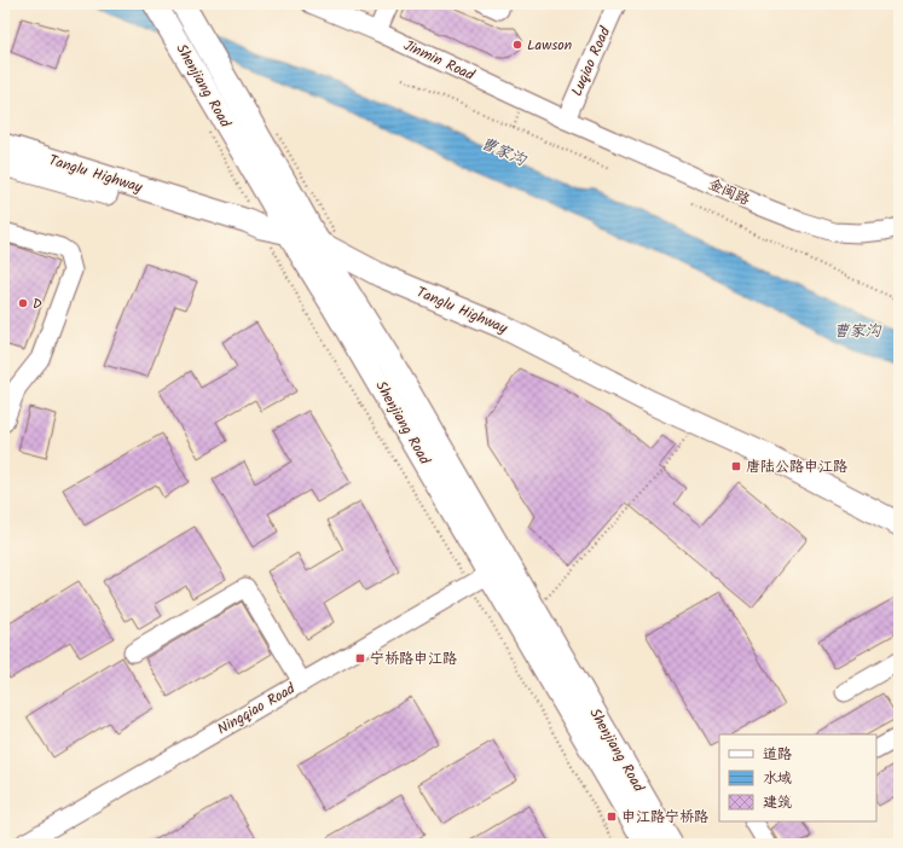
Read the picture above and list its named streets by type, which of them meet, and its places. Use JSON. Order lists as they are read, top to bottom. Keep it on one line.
{"streets":{"main road":["Shenjiang Road","Tanglu Highway"],"street":["Jinmin Road","Luqiao Road","金闽路","Ningqiao Road"]},"crossings":[["Jinmin Road","Luqiao Road"],["Jinmin Road","金闽路"],["Luqiao Road","金闽路"],["Shenjiang Road","Tanglu Highway"],["Shenjiang Road","Ningqiao Road"]],"water":["曹家沟"],"places":{"other":["Lawson","D"],"transit":["唐陆公路申江路","宁桥路申江路","申江路宁桥路"]},"legend":["道路","水域","建筑"]}
